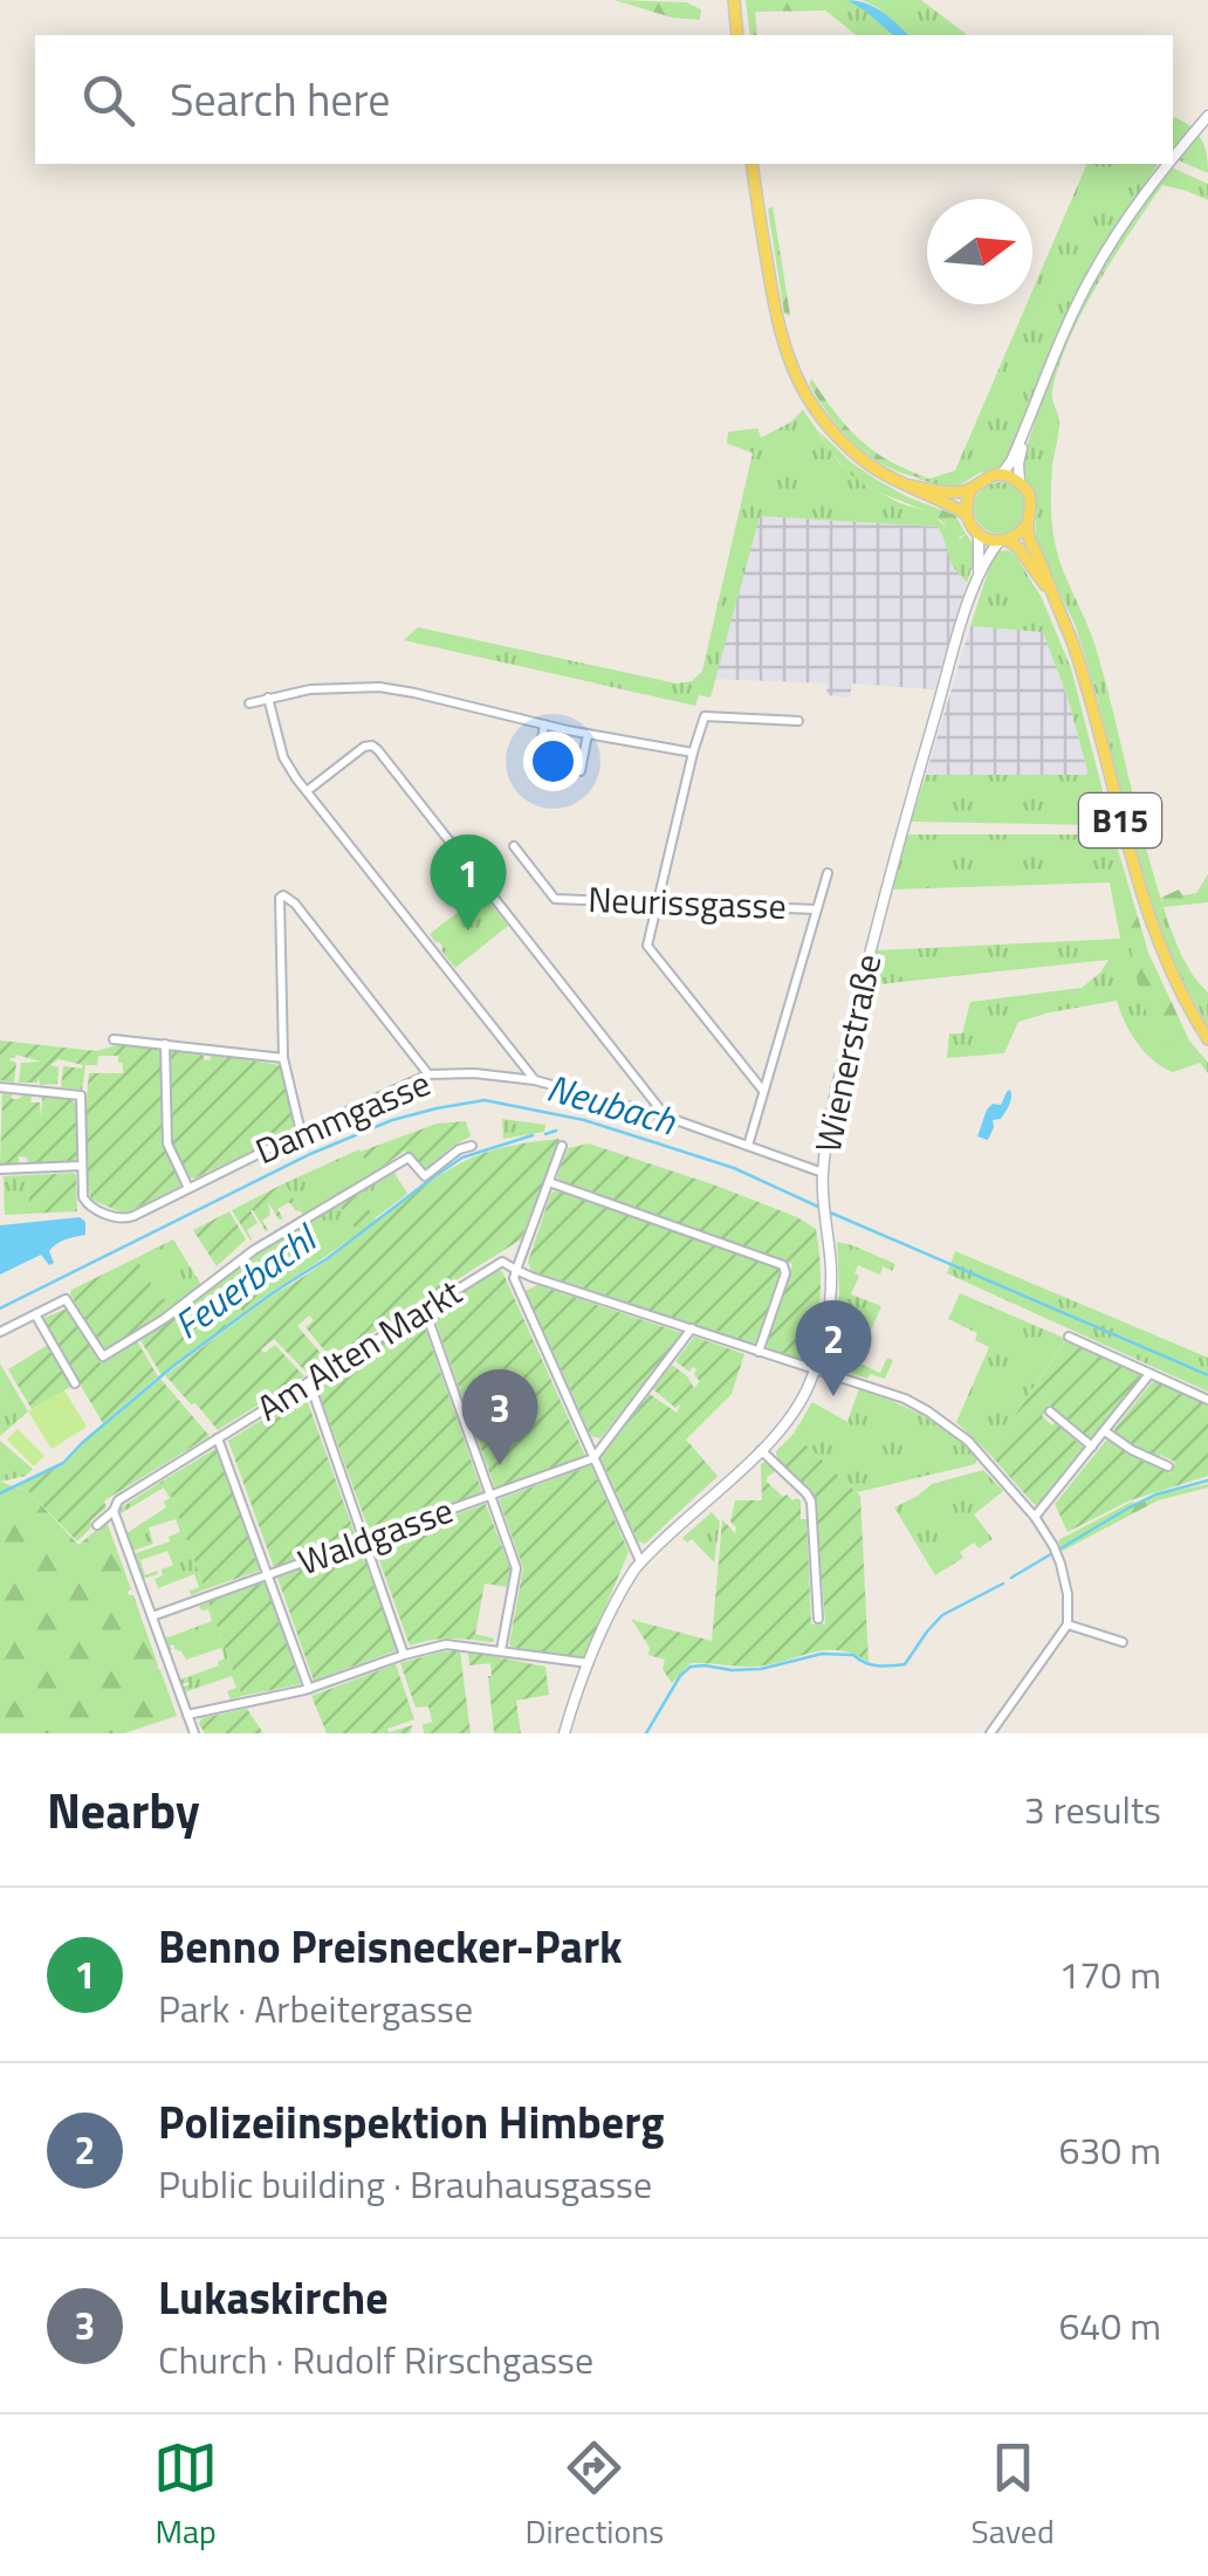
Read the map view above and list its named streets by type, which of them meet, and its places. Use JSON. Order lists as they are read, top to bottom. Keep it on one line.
{"streets":{"main road":["B15"],"street":["Neurissgasse","Wienerstraße","Dammgasse","Am Alten Markt","Waldgasse"]},"crossings":[["B15","Wienerstraße"],["Wienerstraße","Dammgasse"]],"water":["Neubach","Feuerbachl"],"north":"right","page":{"search":"Search here","pins":["1","2","3"],"heading":["Nearby","3 results"],"list":[{"mark":"1","name":"Benno Preisnecker-Park","note":"Park · Arbeitergasse","value":"170 m"},{"mark":"2","name":"Polizeiinspektion Himberg","note":"Public building · Brauhausgasse","value":"630 m"},{"mark":"3","name":"Lukaskirche","note":"Church · Rudolf Rirschgasse","value":"640 m"}],"nav":["Map","Directions","Saved"]}}
